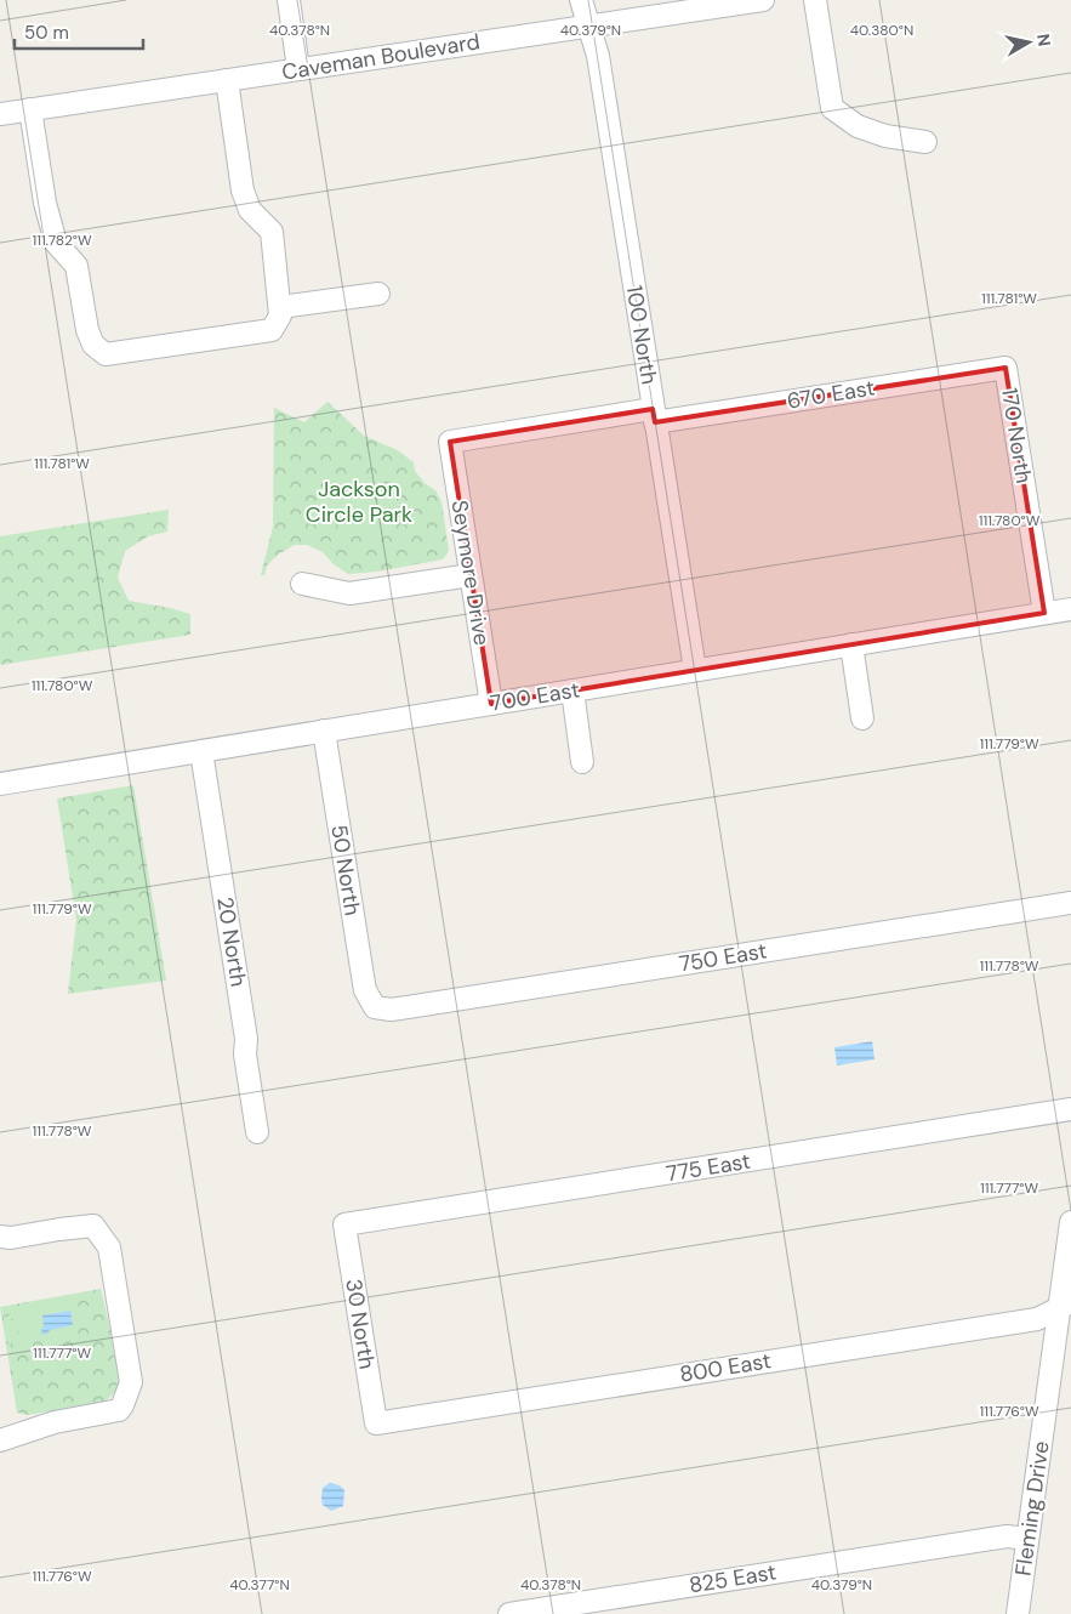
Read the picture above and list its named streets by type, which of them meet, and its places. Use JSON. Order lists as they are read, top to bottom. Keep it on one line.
{"streets":{"street":["Caveman Boulevard","100 North","670 East","170 North","Seymore Drive","700 East","50 North","20 North","750 East","775 East","30 North","800 East","Fleming Drive","825 East"]},"crossings":[["Caveman Boulevard","100 North"],["100 North","670 East"],["100 North","700 East"],["670 East","170 North"],["670 East","Seymore Drive"],["170 North","700 East"],["Seymore Drive","700 East"],["700 East","50 North"],["700 East","20 North"],["50 North","750 East"],["775 East","30 North"],["30 North","800 East"],["800 East","Fleming Drive"],["Fleming Drive","825 East"]],"parks":["Jackson Circle Park"],"scale_bar":"50 m","north":"right","coordinates":["40.378°N","40.379°N","40.380°N","111.782°W","111.781°W","111.780°W","111.779°W","111.778°W","111.777°W","111.776°W","40.377°N"]}
